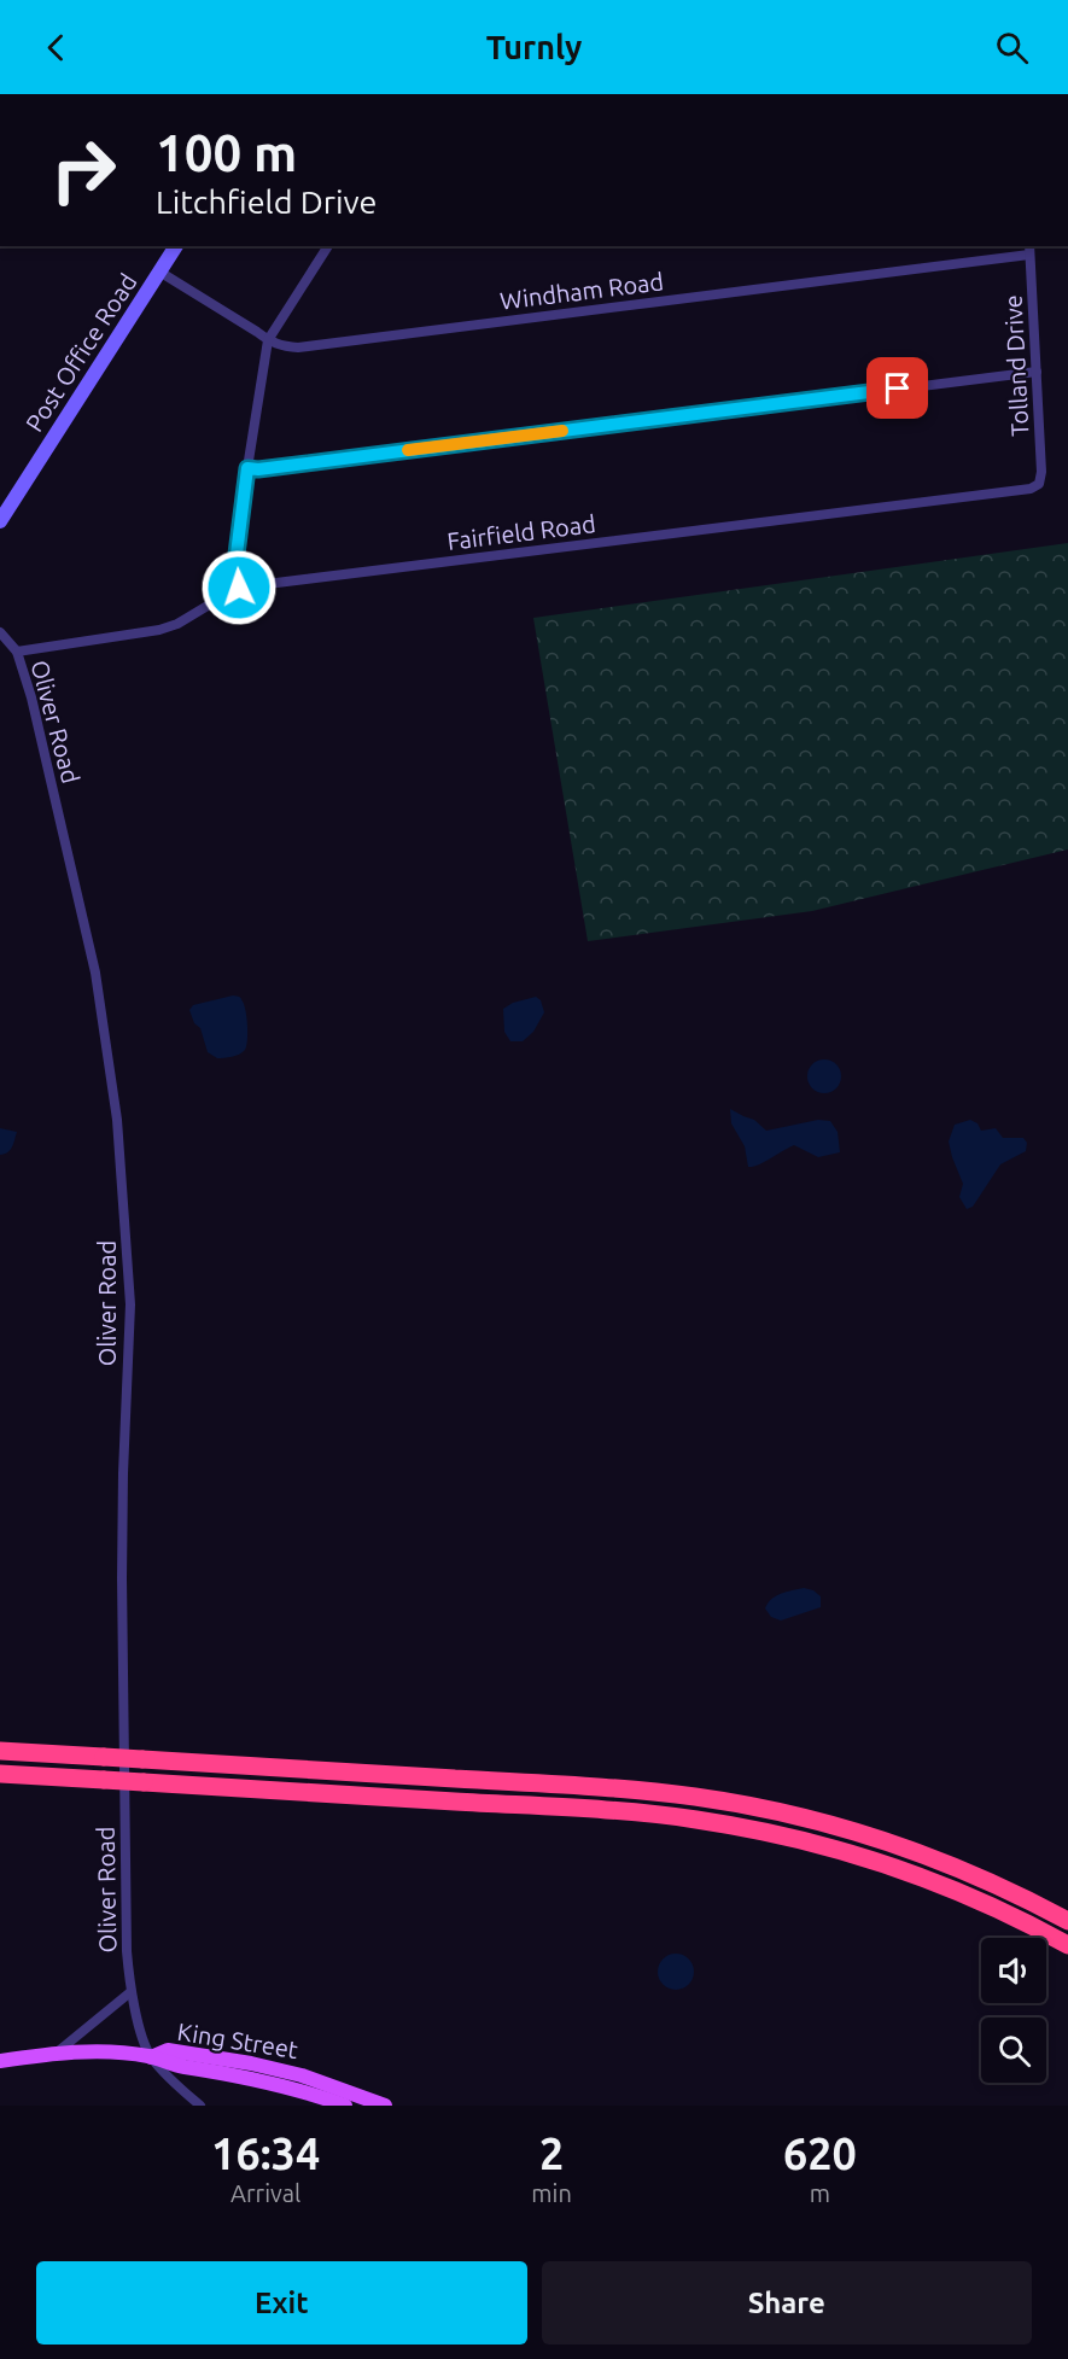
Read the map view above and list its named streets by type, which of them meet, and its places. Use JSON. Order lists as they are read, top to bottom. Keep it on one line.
{"streets":{"main road":["King Street"],"street":["Windham Road","Post Office Road","Tolland Drive","Fairfield Road","Oliver Road"]},"crossings":[["Windham Road","Post Office Road"],["Windham Road","Tolland Drive"],["Tolland Drive","Fairfield Road"],["Fairfield Road","Oliver Road"],["Oliver Road","King Street"]],"page":{"header":"Turnly","turn":["100 m","Litchfield Drive"],"eta":["16:34","Arrival","2","min","620","m"],"buttons":["Exit","Share"]}}
